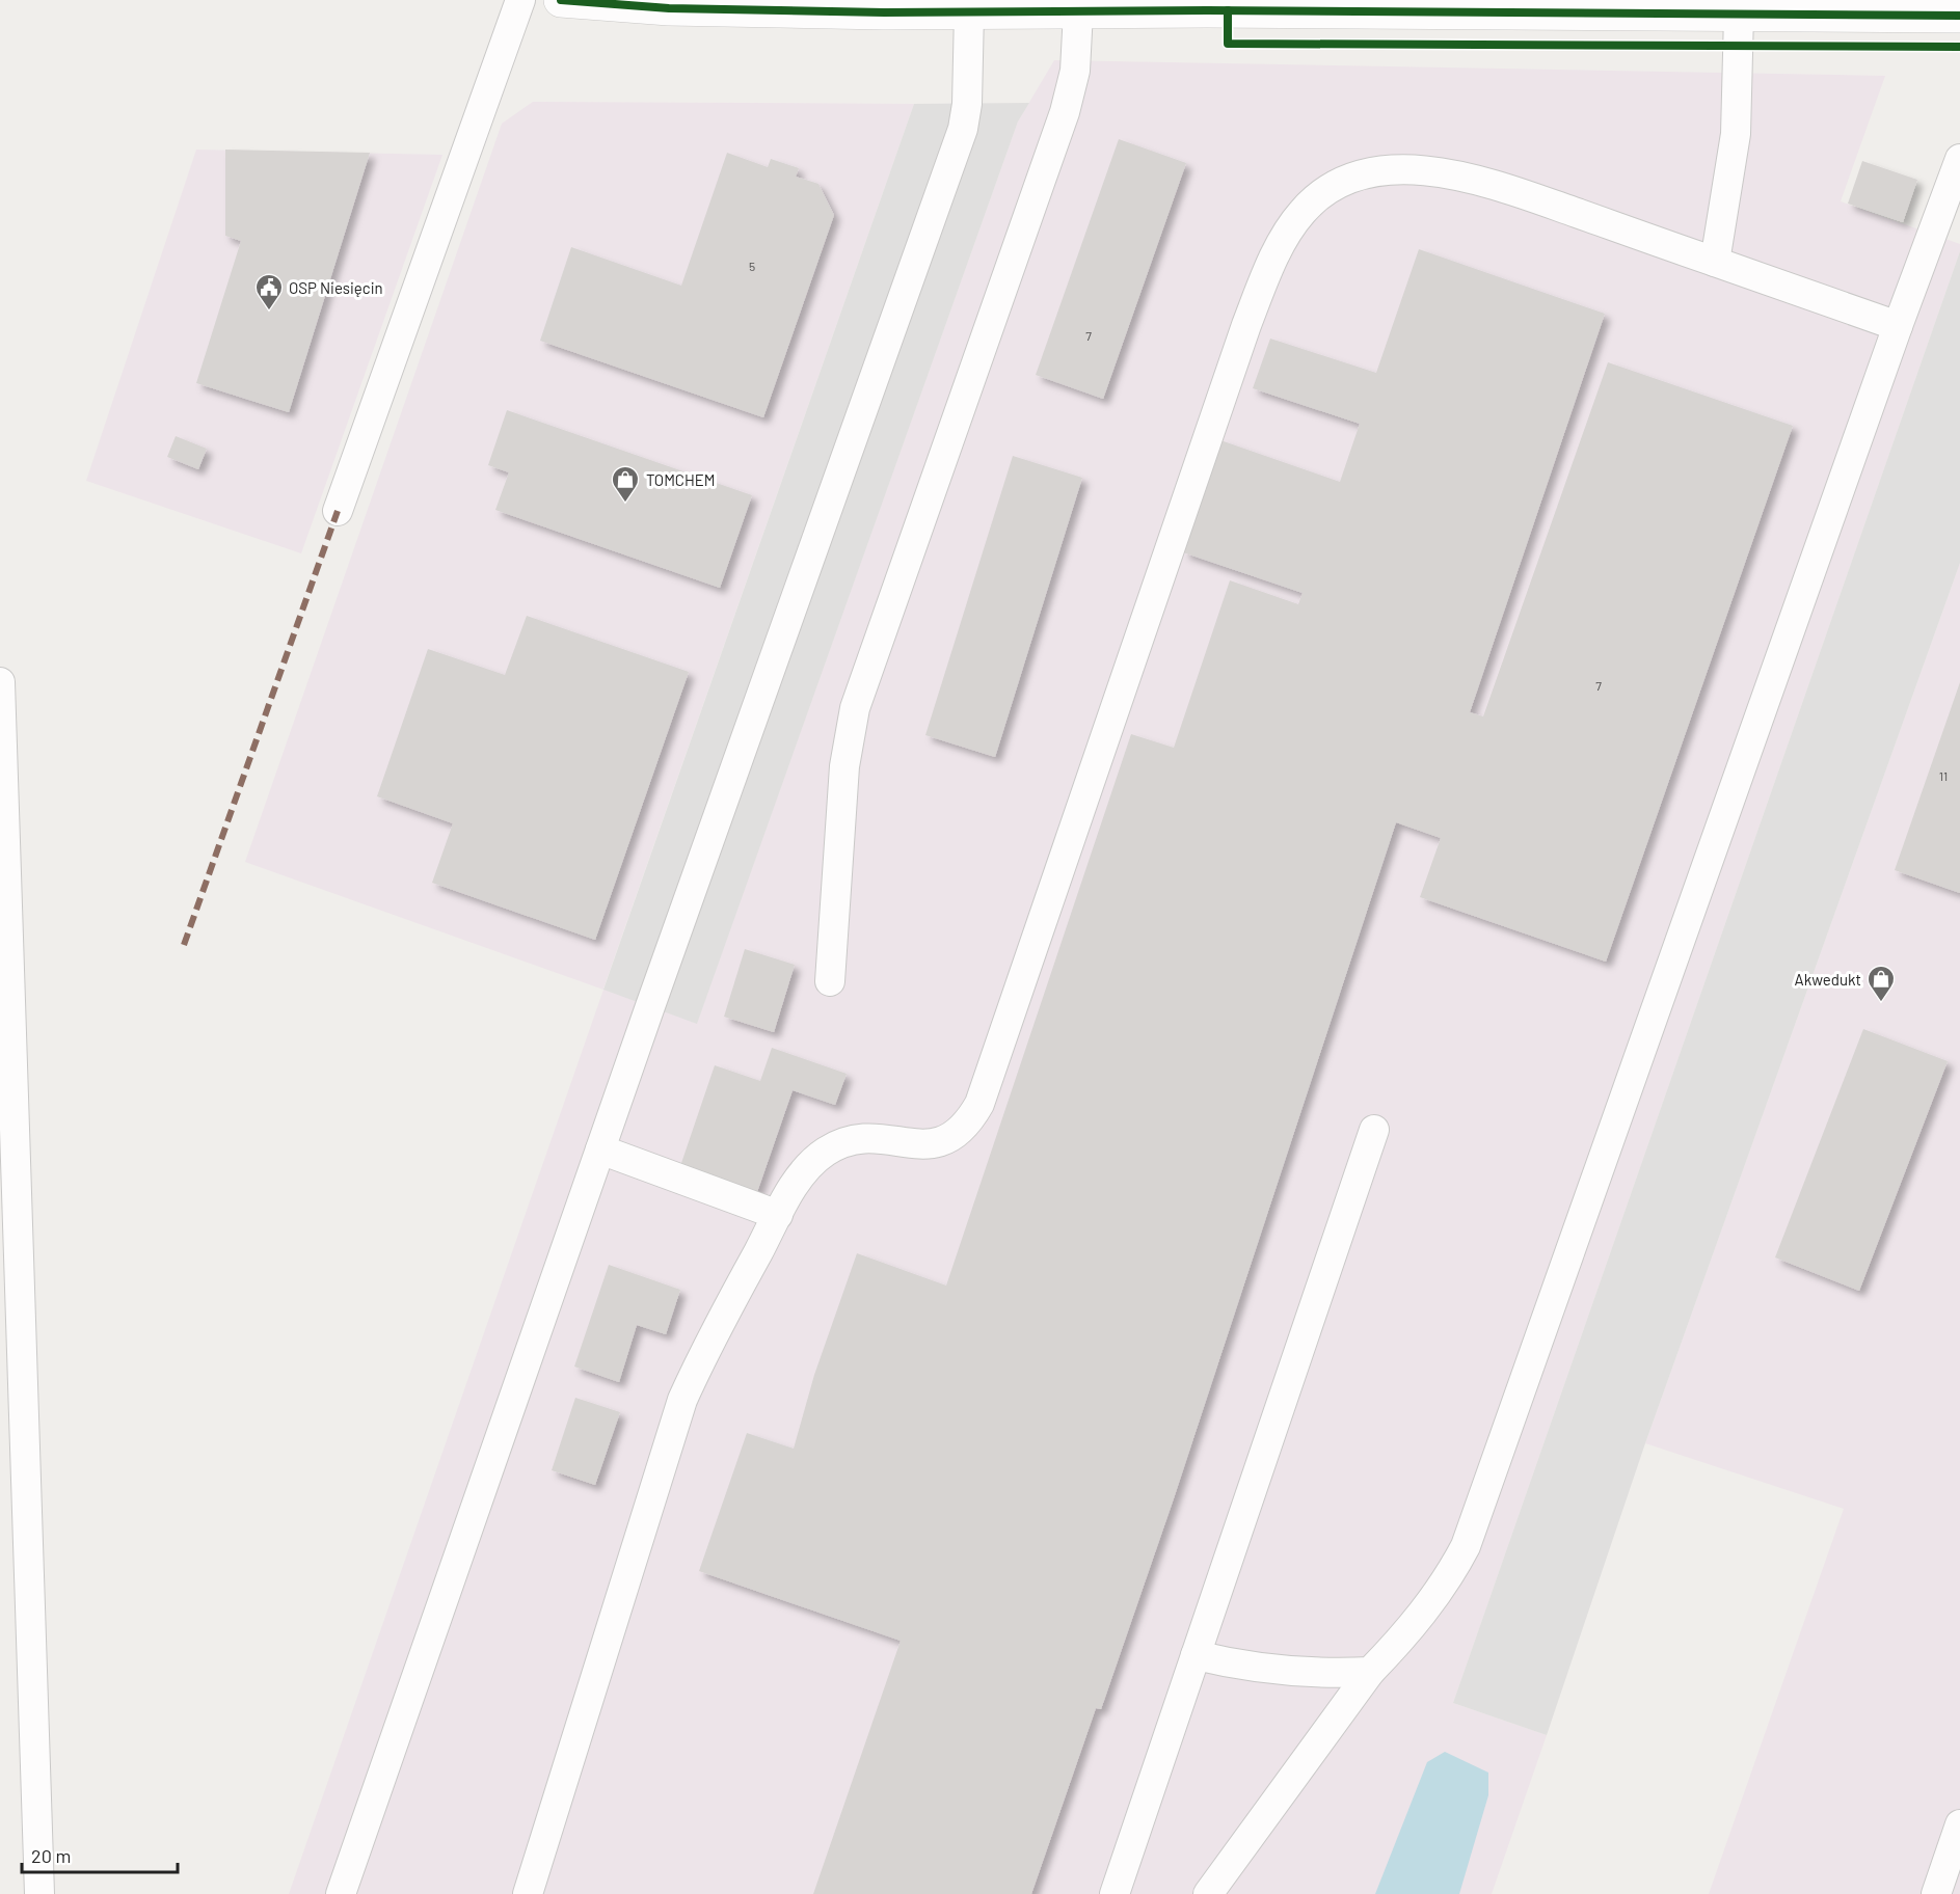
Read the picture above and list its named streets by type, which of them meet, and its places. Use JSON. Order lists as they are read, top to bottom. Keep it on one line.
{"places":{"public building":["OSP Niesięcin"],"shop":["TOMCHEM","Akwedukt"]},"house_numbers":["5","7","7","11"],"scale_bar":"20 m"}
